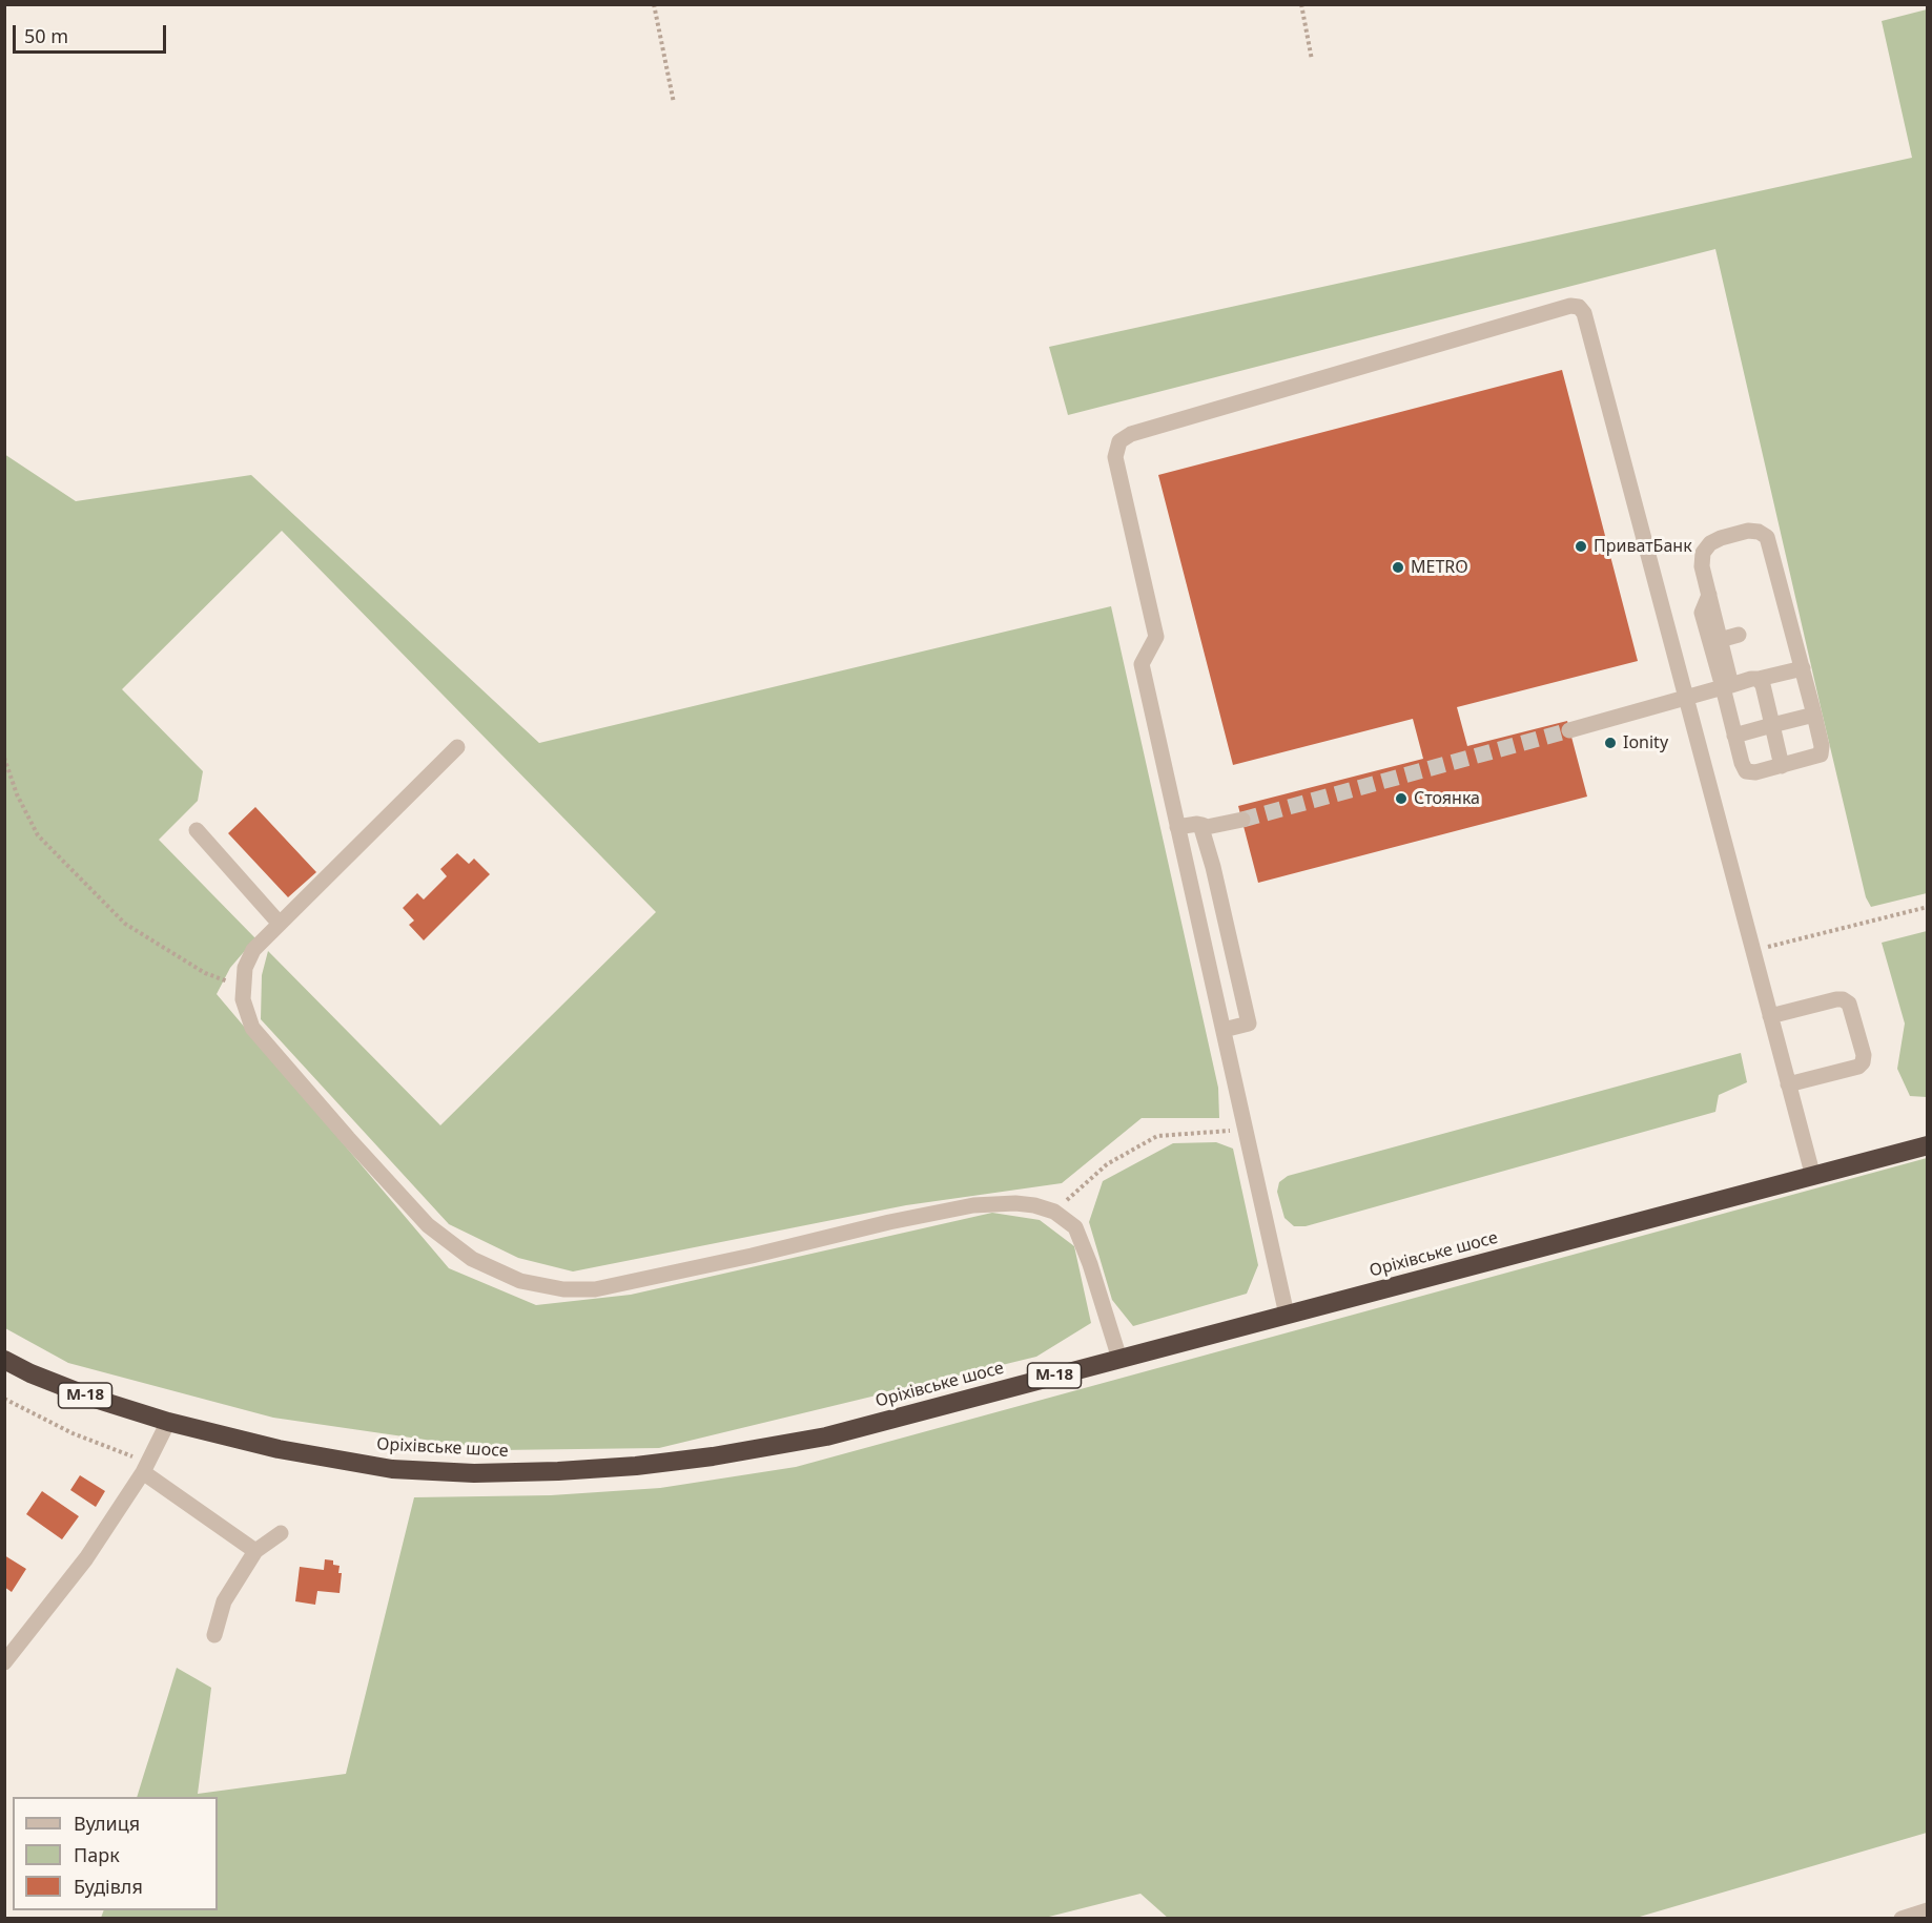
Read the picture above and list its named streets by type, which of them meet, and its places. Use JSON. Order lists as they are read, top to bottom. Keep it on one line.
{"streets":{"highway":["Оріхівське шосе","М-18"]},"crossings":[["Оріхівське шосе","М-18"]],"places":["ПриватБанк","METRO","Ionity","Стоянка"],"legend":["Вулиця","Парк","Будівля"],"scale_bar":"50 m"}
